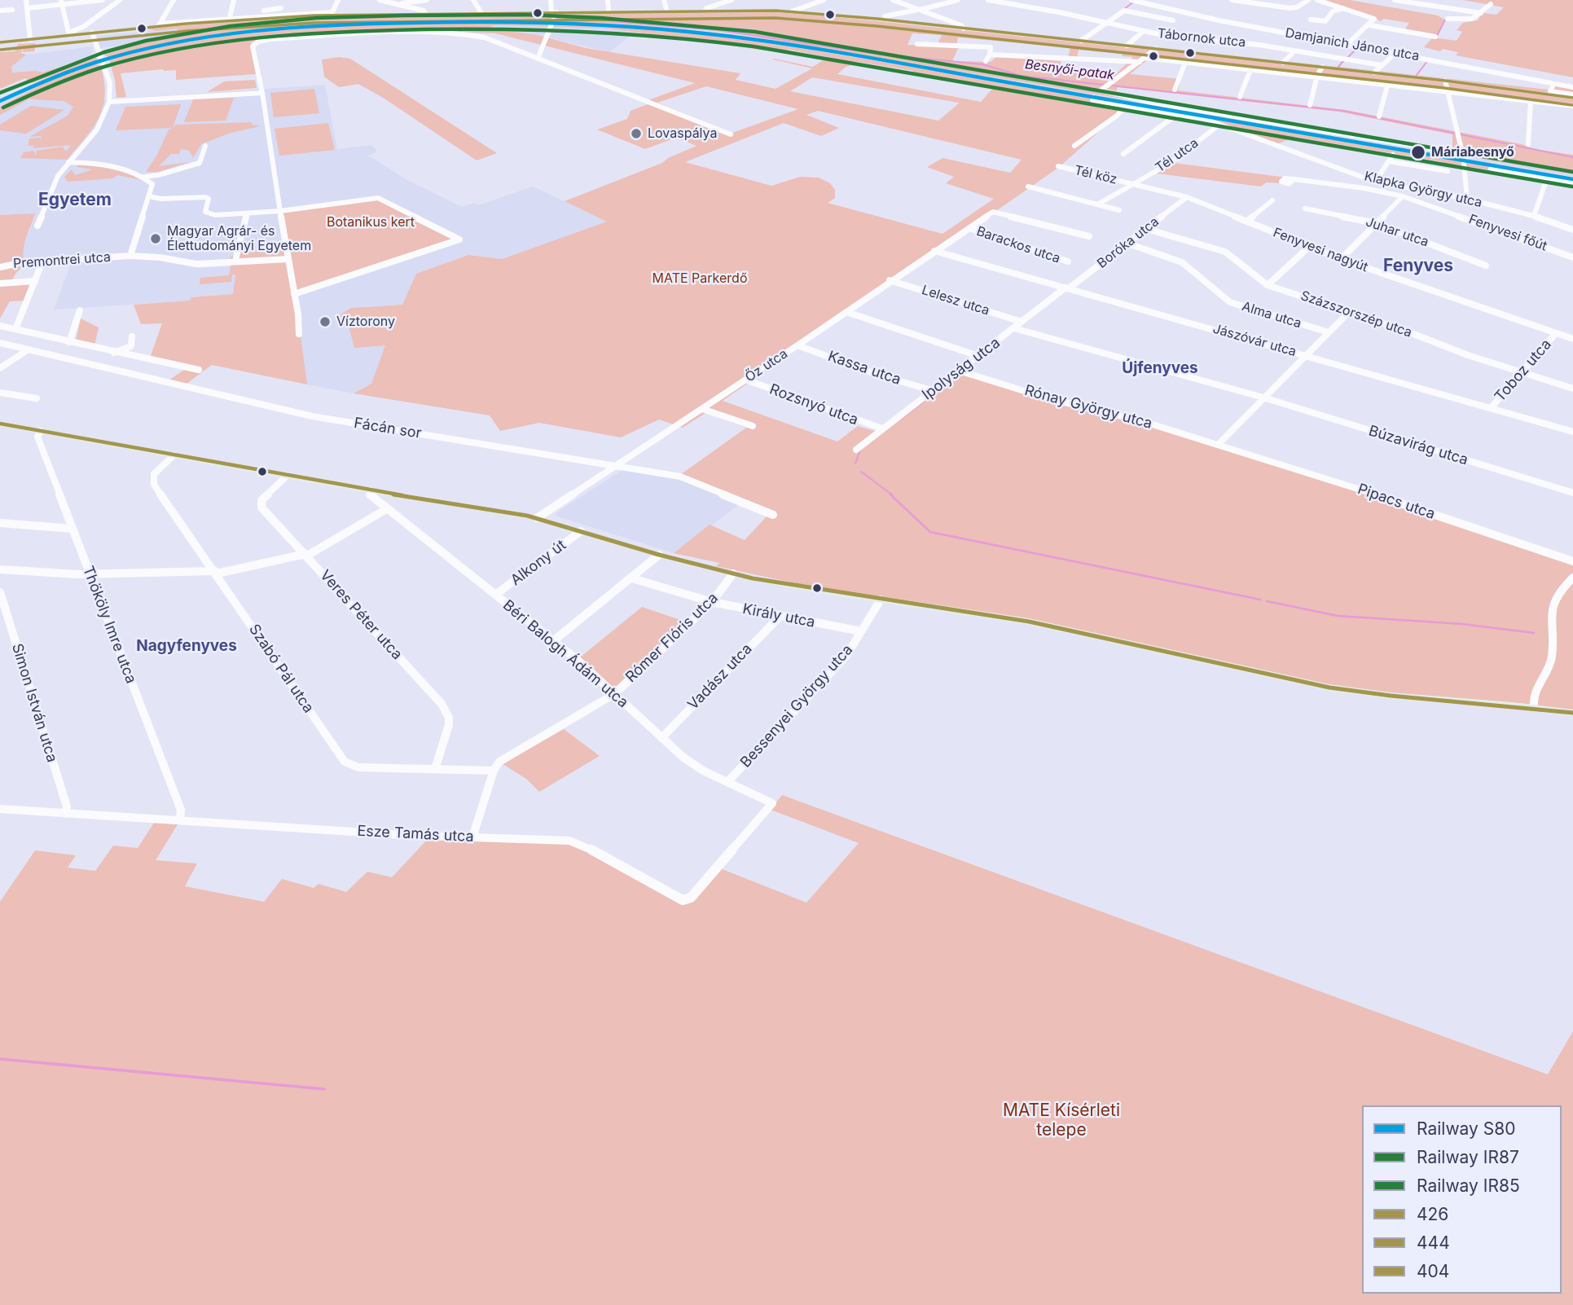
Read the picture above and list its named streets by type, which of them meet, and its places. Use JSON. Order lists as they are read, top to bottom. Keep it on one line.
{"streets":{"street":["Tábornok utca","Damjanich János utca","Tél utca","Tél köz","Klapka György utca","Juhar utca","Fenyvesi főút","Boróka utca","Barackos utca","Fenyvesi nagyút","Premontrei utca","Lelesz utca","Százszorszép utca","Alma utca","Jászóvár utca","Őz utca","Kassa utca","Ipolyság utca","Toboz utca","Rozsnyó utca","Rónay György utca","Fácán sor","Búzavirág utca","Pipacs utca","Alkony út","Veres Péter utca","Király utca","Thököly Imre utca","Rómer Flóris utca","Béri Balogh Ádám utca","Szabó Pál utca","Vadász utca","Simon István utca","Bessenyei György utca","Esze Tamás utca"]},"crossings":[["Tél utca","Tél köz"],["Tél utca","Klapka György utca"],["Tél utca","Fenyvesi nagyút"],["Tél köz","Fenyvesi nagyút"],["Klapka György utca","Fenyvesi főút"],["Boróka utca","Fenyvesi nagyút"],["Boróka utca","Százszorszép utca"],["Boróka utca","Alma utca"],["Boróka utca","Jászóvár utca"],["Boróka utca","Ipolyság utca"],["Barackos utca","Őz utca"],["Fenyvesi nagyút","Toboz utca"],["Lelesz utca","Őz utca"],["Lelesz utca","Ipolyság utca"],["Százszorszép utca","Toboz utca"],["Jászóvár utca","Őz utca"],["Jászóvár utca","Ipolyság utca"],["Jászóvár utca","Toboz utca"],["Őz utca","Kassa utca"],["Őz utca","Rozsnyó utca"],["Őz utca","Fácán sor"],["Kassa utca","Ipolyság utca"],["Ipolyság utca","Rozsnyó utca"],["Ipolyság utca","Rónay György utca"],["Ipolyság utca","Búzavirág utca"],["Rónay György utca","Pipacs utca"],["Alkony út","Béri Balogh Ádám utca"],["Veres Péter utca","Szabó Pál utca"],["Király utca","Rómer Flóris utca"],["Király utca","Vadász utca"],["Király utca","Bessenyei György utca"],["Thököly Imre utca","Esze Tamás utca"],["Rómer Flóris utca","Béri Balogh Ádám utca"],["Rómer Flóris utca","Szabó Pál utca"],["Béri Balogh Ádám utca","Vadász utca"],["Béri Balogh Ádám utca","Bessenyei György utca"],["Béri Balogh Ádám utca","Esze Tamás utca"],["Simon István utca","Esze Tamás utca"]],"districts":["Egyetem","Fenyves","Újfenyves","Nagyfenyves"],"water":["Besnyői-patak"],"parks":["Botanikus kert","MATE Parkerdő","MATE Kísérleti telepe"],"places":["Lovaspálya","Máriabesnyő","Magyar Agrár- és Élettudományi Egyetem","Víztorony"],"lines":["transit line 426","rail line IR85","transit line 404","rail line S80","rail line IR87","transit line 444"],"legend":["Railway S80","Railway IR87","Railway IR85","426","444","404"]}
